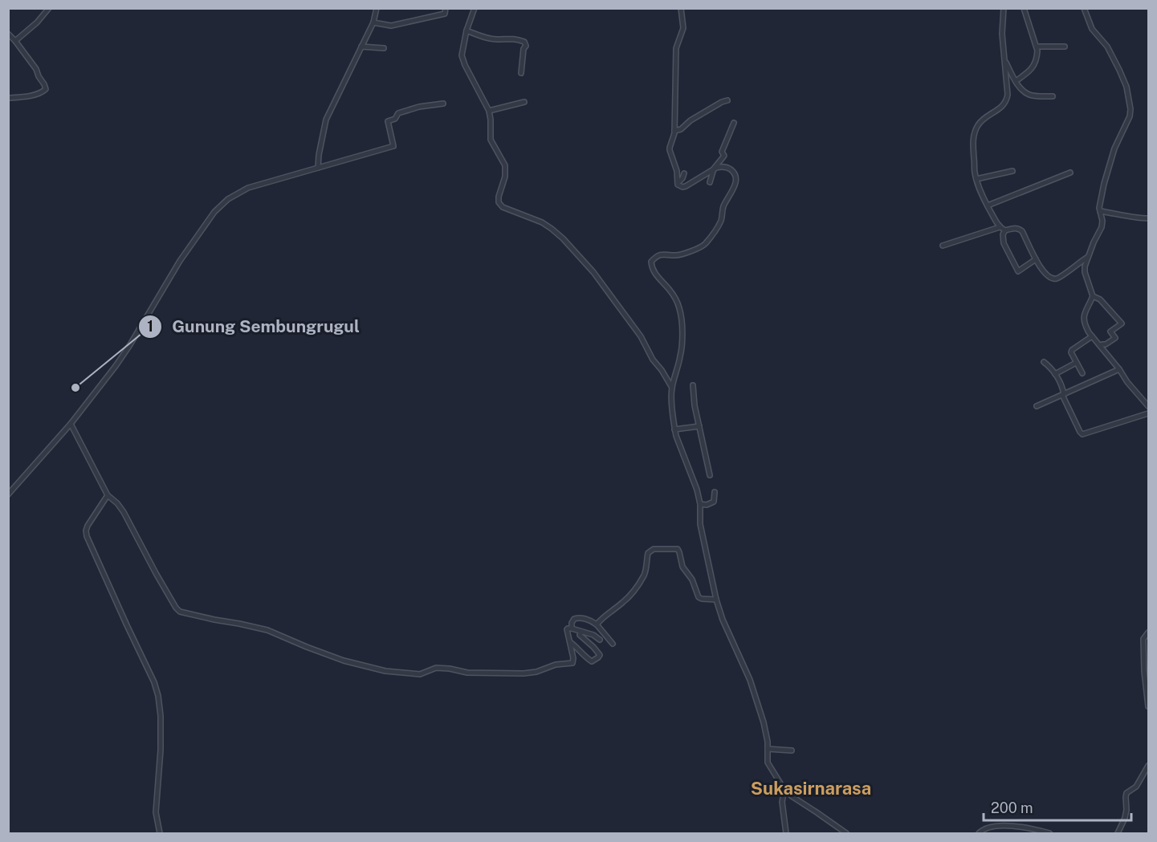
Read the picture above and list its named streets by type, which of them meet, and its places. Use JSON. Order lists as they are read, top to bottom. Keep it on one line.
{"districts":["Sukasirnarasa"],"places":["Gunung Sembungrugul"],"scale_bar":"200 m"}
